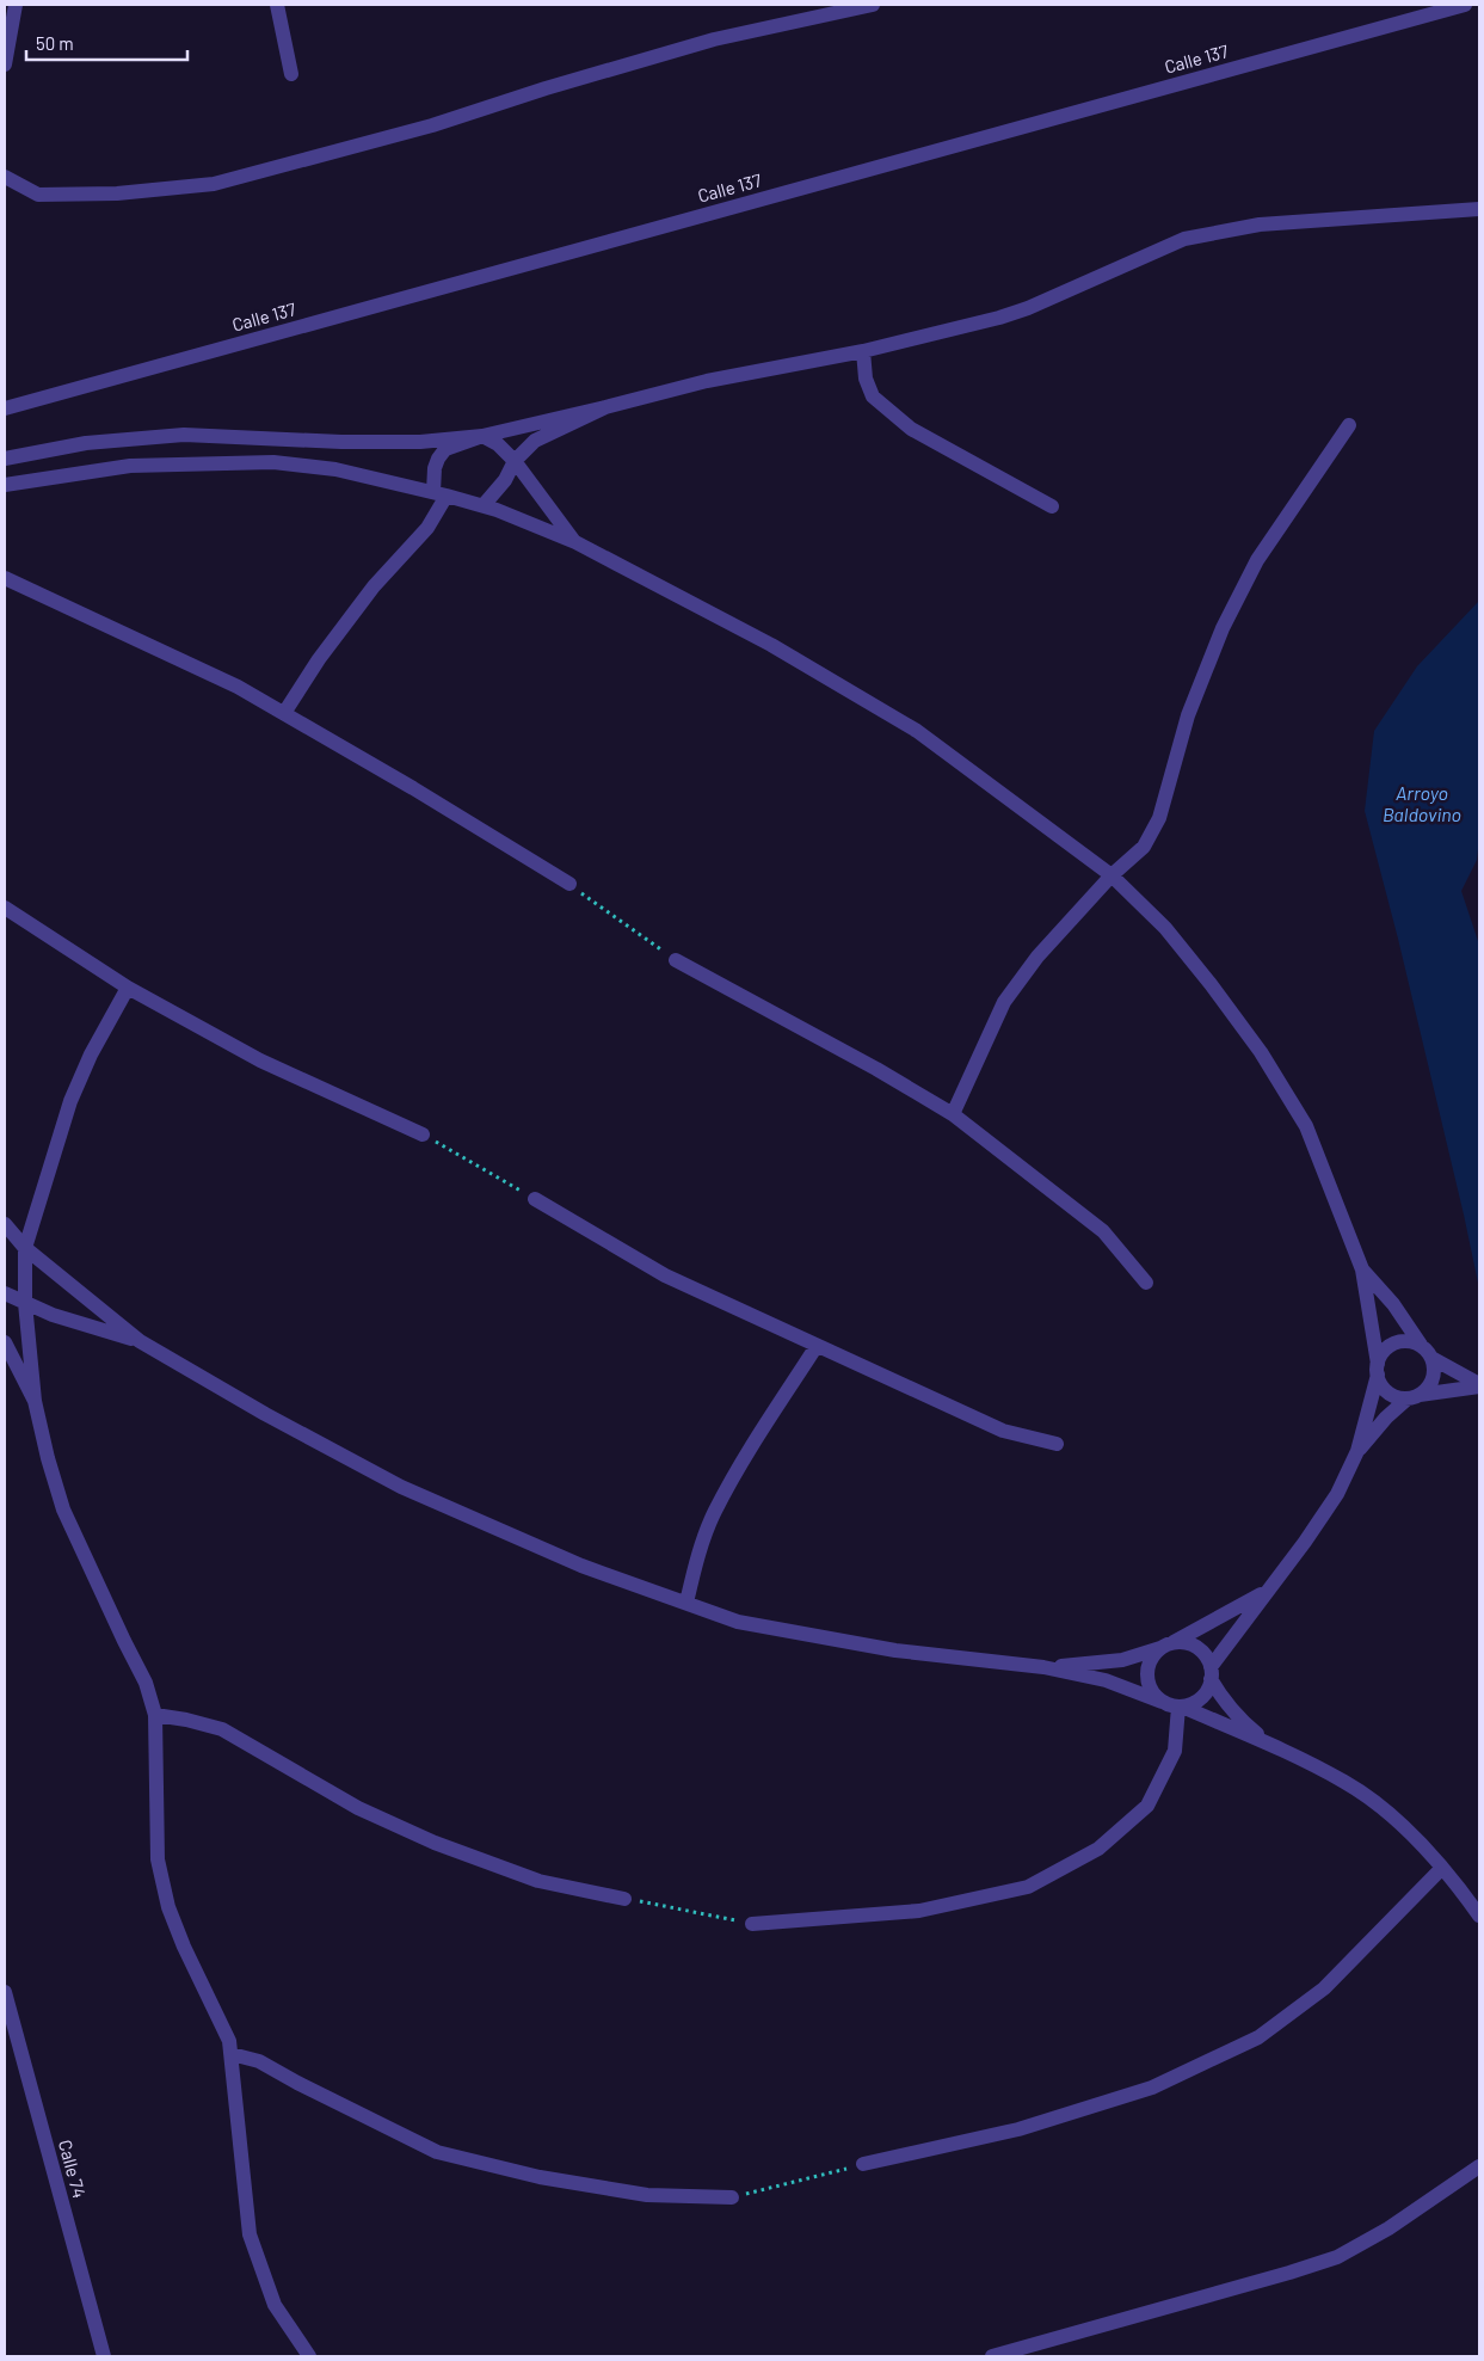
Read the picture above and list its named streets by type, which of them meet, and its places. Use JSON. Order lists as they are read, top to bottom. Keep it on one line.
{"streets":{"street":["Calle 137","Calle 74"]},"water":["Arroyo Baldovino"],"scale_bar":"50 m"}
